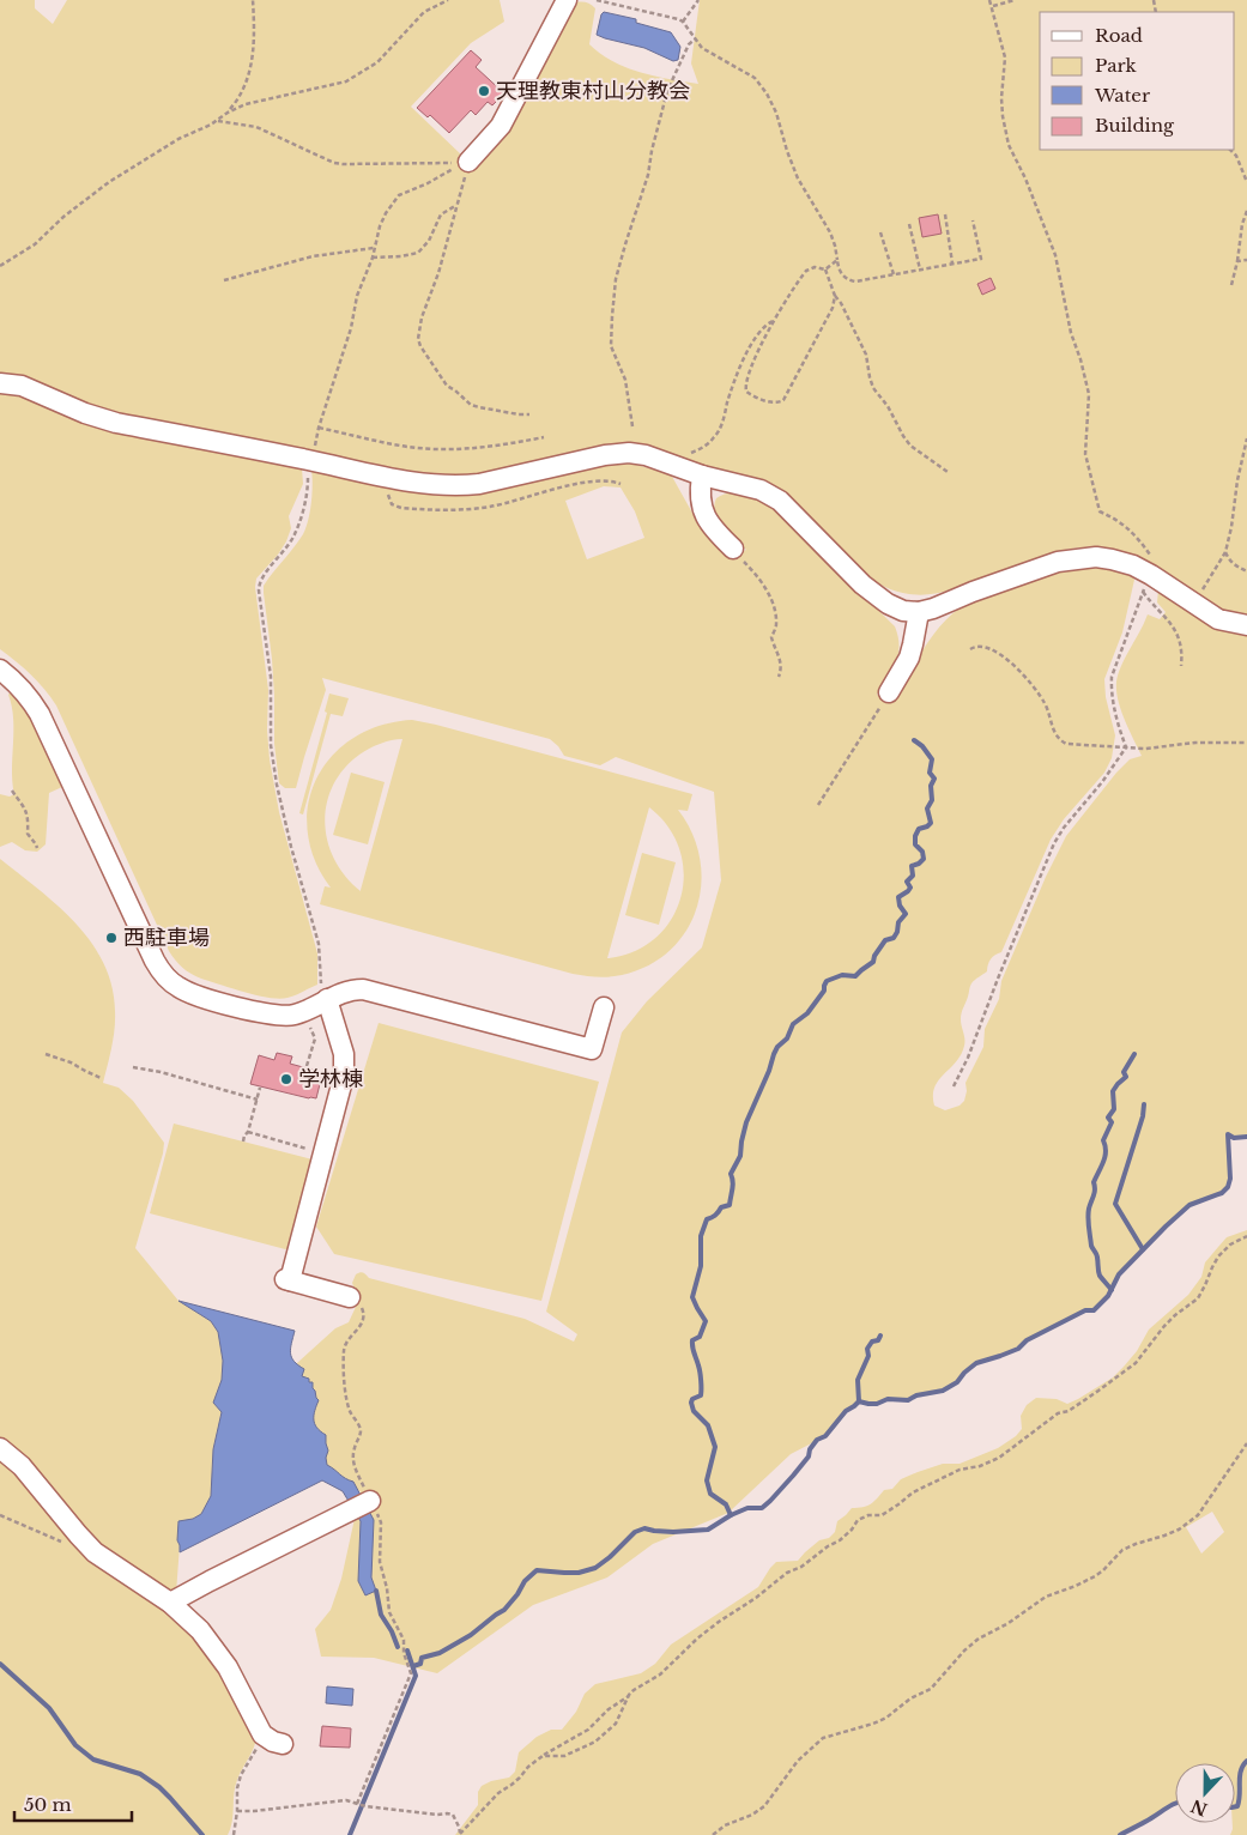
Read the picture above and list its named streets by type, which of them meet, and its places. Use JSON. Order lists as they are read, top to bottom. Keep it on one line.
{"places":["天理教東村山分教会","西駐車場","学林棟"],"legend":["Road","Park","Water","Building"],"scale_bar":"50 m","north":"bottom"}
